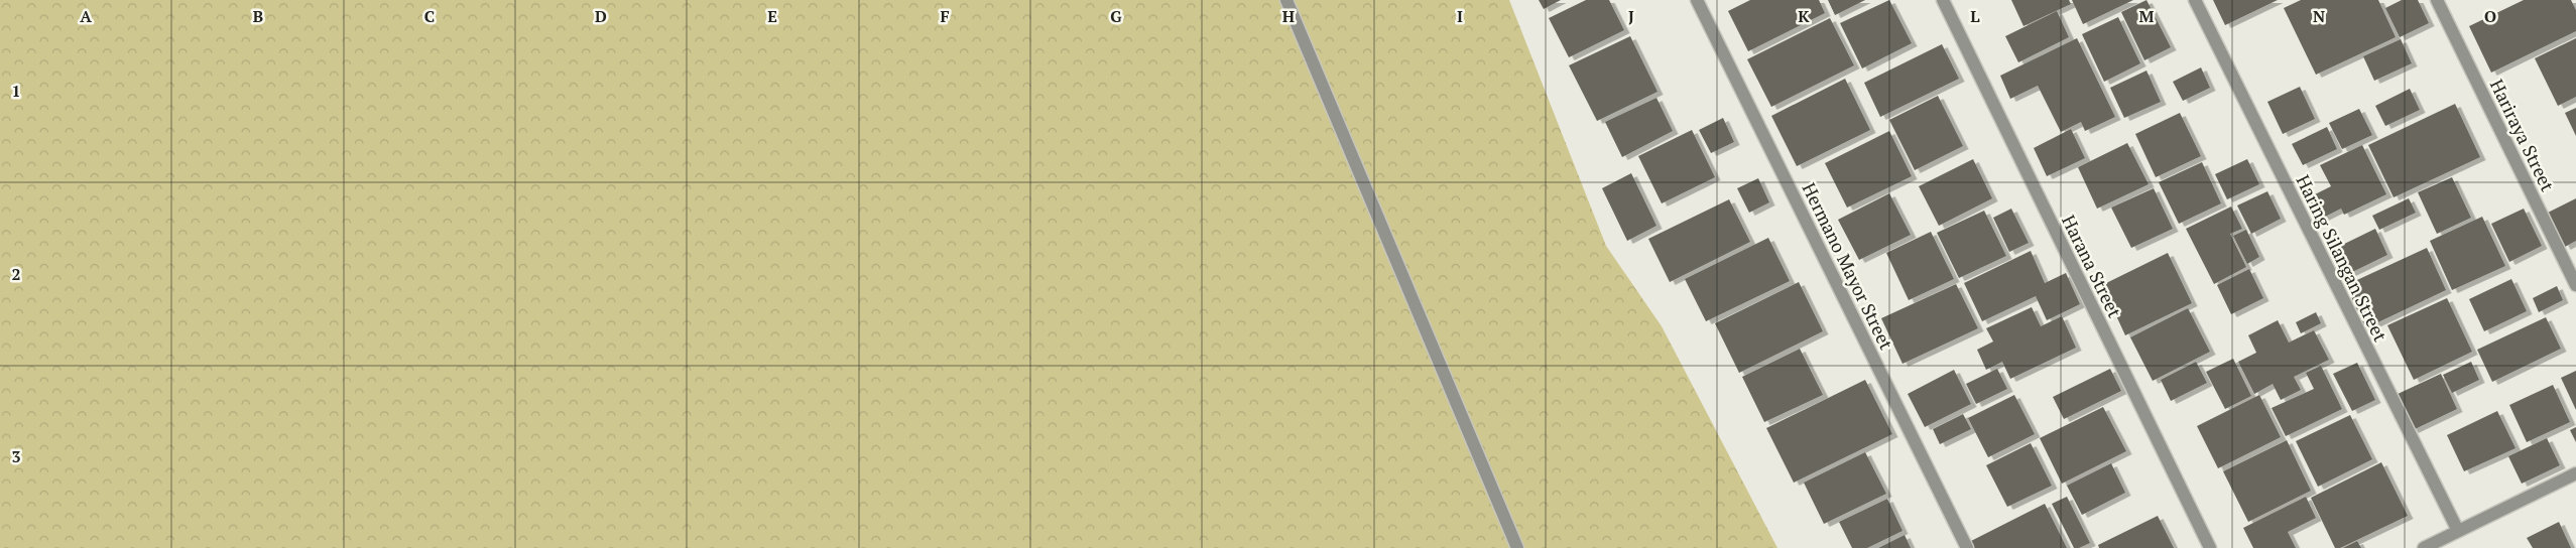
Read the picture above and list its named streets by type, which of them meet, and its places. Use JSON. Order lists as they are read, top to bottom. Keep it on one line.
{"streets":{"street":["Hariraya Street","Haring Silangan Street","Hermano Mayor Street","Harana Street"]},"grid":{"columns":["A","B","C","D","E","F","G","H","I","J","K","L","M","N","O"],"rows":["1","2","3"]}}
